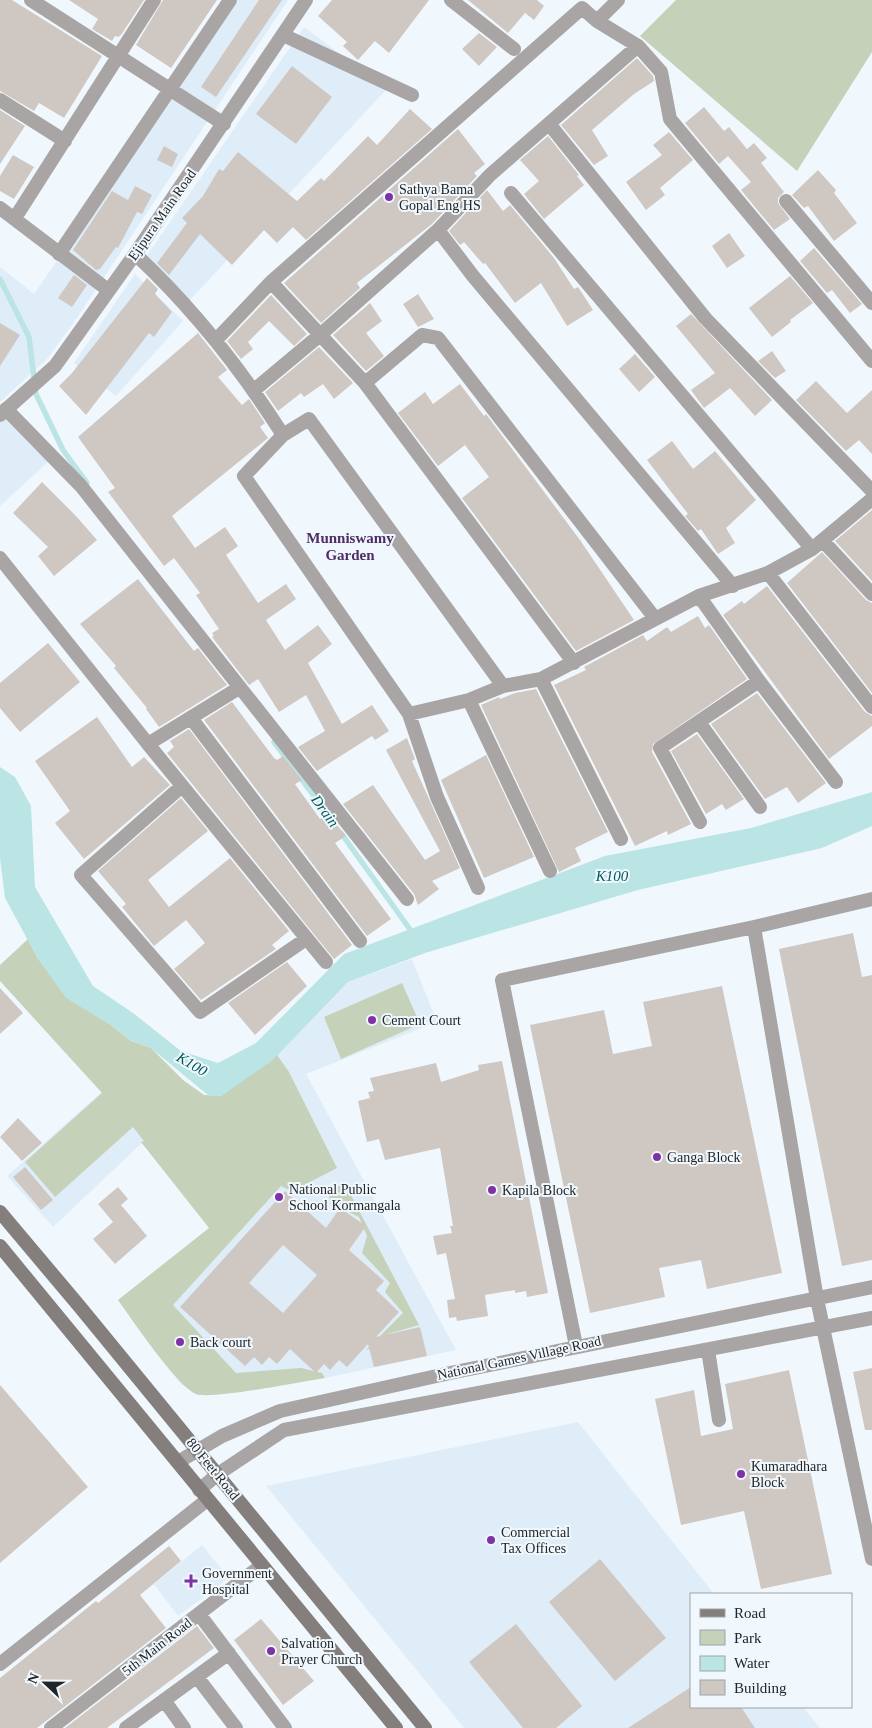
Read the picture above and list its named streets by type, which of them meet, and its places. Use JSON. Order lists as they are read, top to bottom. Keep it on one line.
{"streets":{"main road":["80 Feet Road"],"street":["Ejipura Main Road","National Games Village Road","5th Main Road"]},"crossings":[["National Games Village Road","80 Feet Road"],["80 Feet Road","5th Main Road"]],"districts":["Munniswamy Garden"],"water":["Drain","K100"],"places":{"other":["Sathya Bama Gopal Eng HS","Cement Court","Ganga Block","Kapila Block","National Public School Kormangala","Back court","Kumaradhara Block","Commercial Tax Offices","Salvation Prayer Church"],"health":["Government Hospital"]},"legend":["Road","Park","Water","Building"],"north":"left"}
